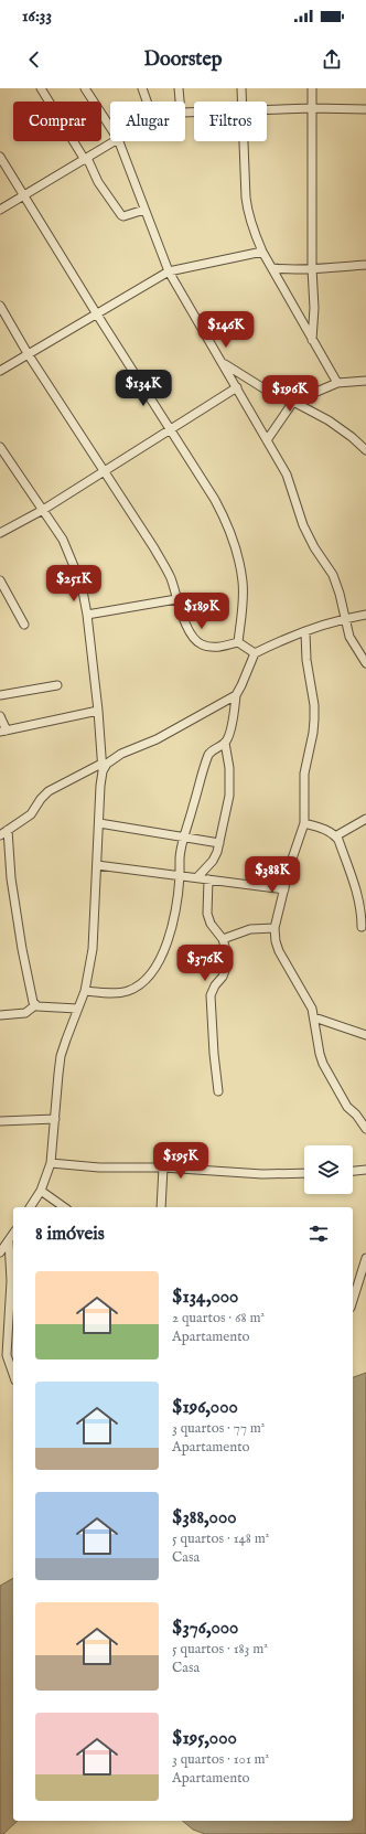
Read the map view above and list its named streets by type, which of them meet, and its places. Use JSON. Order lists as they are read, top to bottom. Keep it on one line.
{"page":{"status":"16:33","header":"Doorstep","chip":["Comprar","Alugar","Filtros"],"price":["$146K","$134K","$196K","$251K","$189K","$388K","$376K","$195K"],"heading":"8 imóveis","list":[{"name":"$134,000","note":"2 quartos · 68 m² · Apartamento"},{"name":"$196,000","note":"3 quartos · 77 m² · Apartamento"},{"name":"$388,000","note":"5 quartos · 148 m² · Casa"},{"name":"$376,000","note":"5 quartos · 183 m² · Casa"},{"name":"$195,000","note":"3 quartos · 101 m² · Apartamento"}]}}
